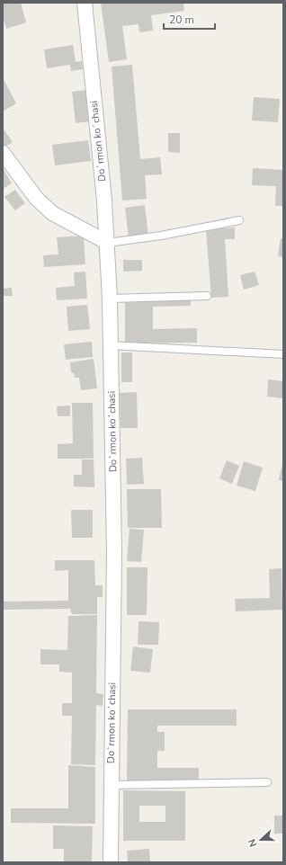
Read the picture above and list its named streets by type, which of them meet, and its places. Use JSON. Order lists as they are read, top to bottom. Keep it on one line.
{"streets":{"street":["Doʻrmon koʻchasi"]},"scale_bar":"20 m","north":"left"}
